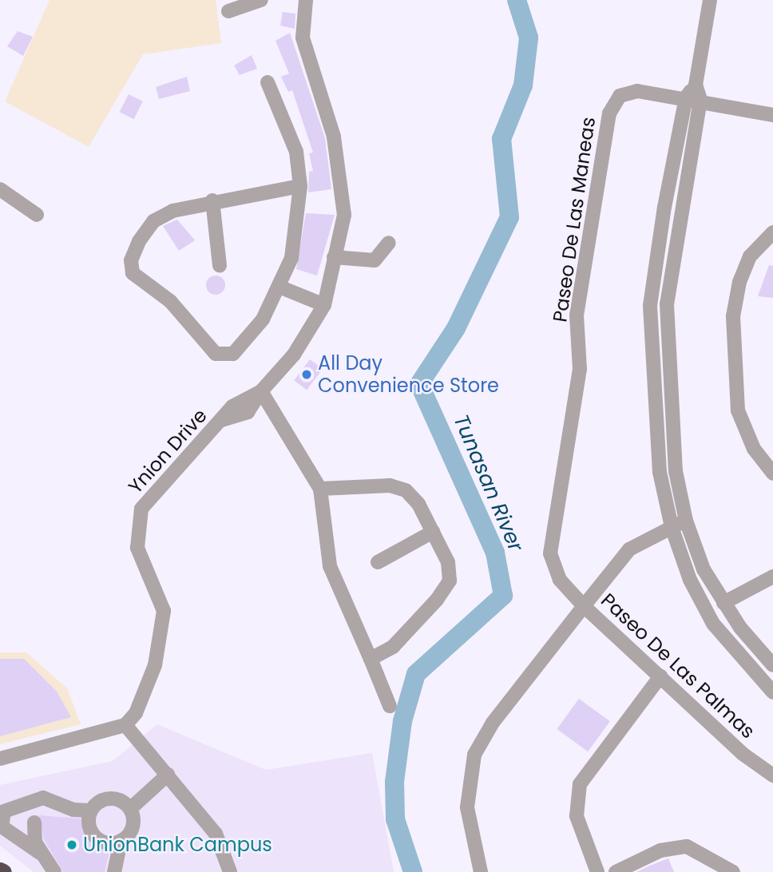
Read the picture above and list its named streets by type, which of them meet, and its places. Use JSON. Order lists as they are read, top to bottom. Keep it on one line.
{"streets":{"street":["Paseo De Las Maneas","Ynion Drive","Paseo De Las Palmas"]},"crossings":[["Paseo De Las Maneas","Paseo De Las Palmas"]],"water":["Tunasan River"],"places":["All Day Convenience Store","UnionBank Campus"]}
